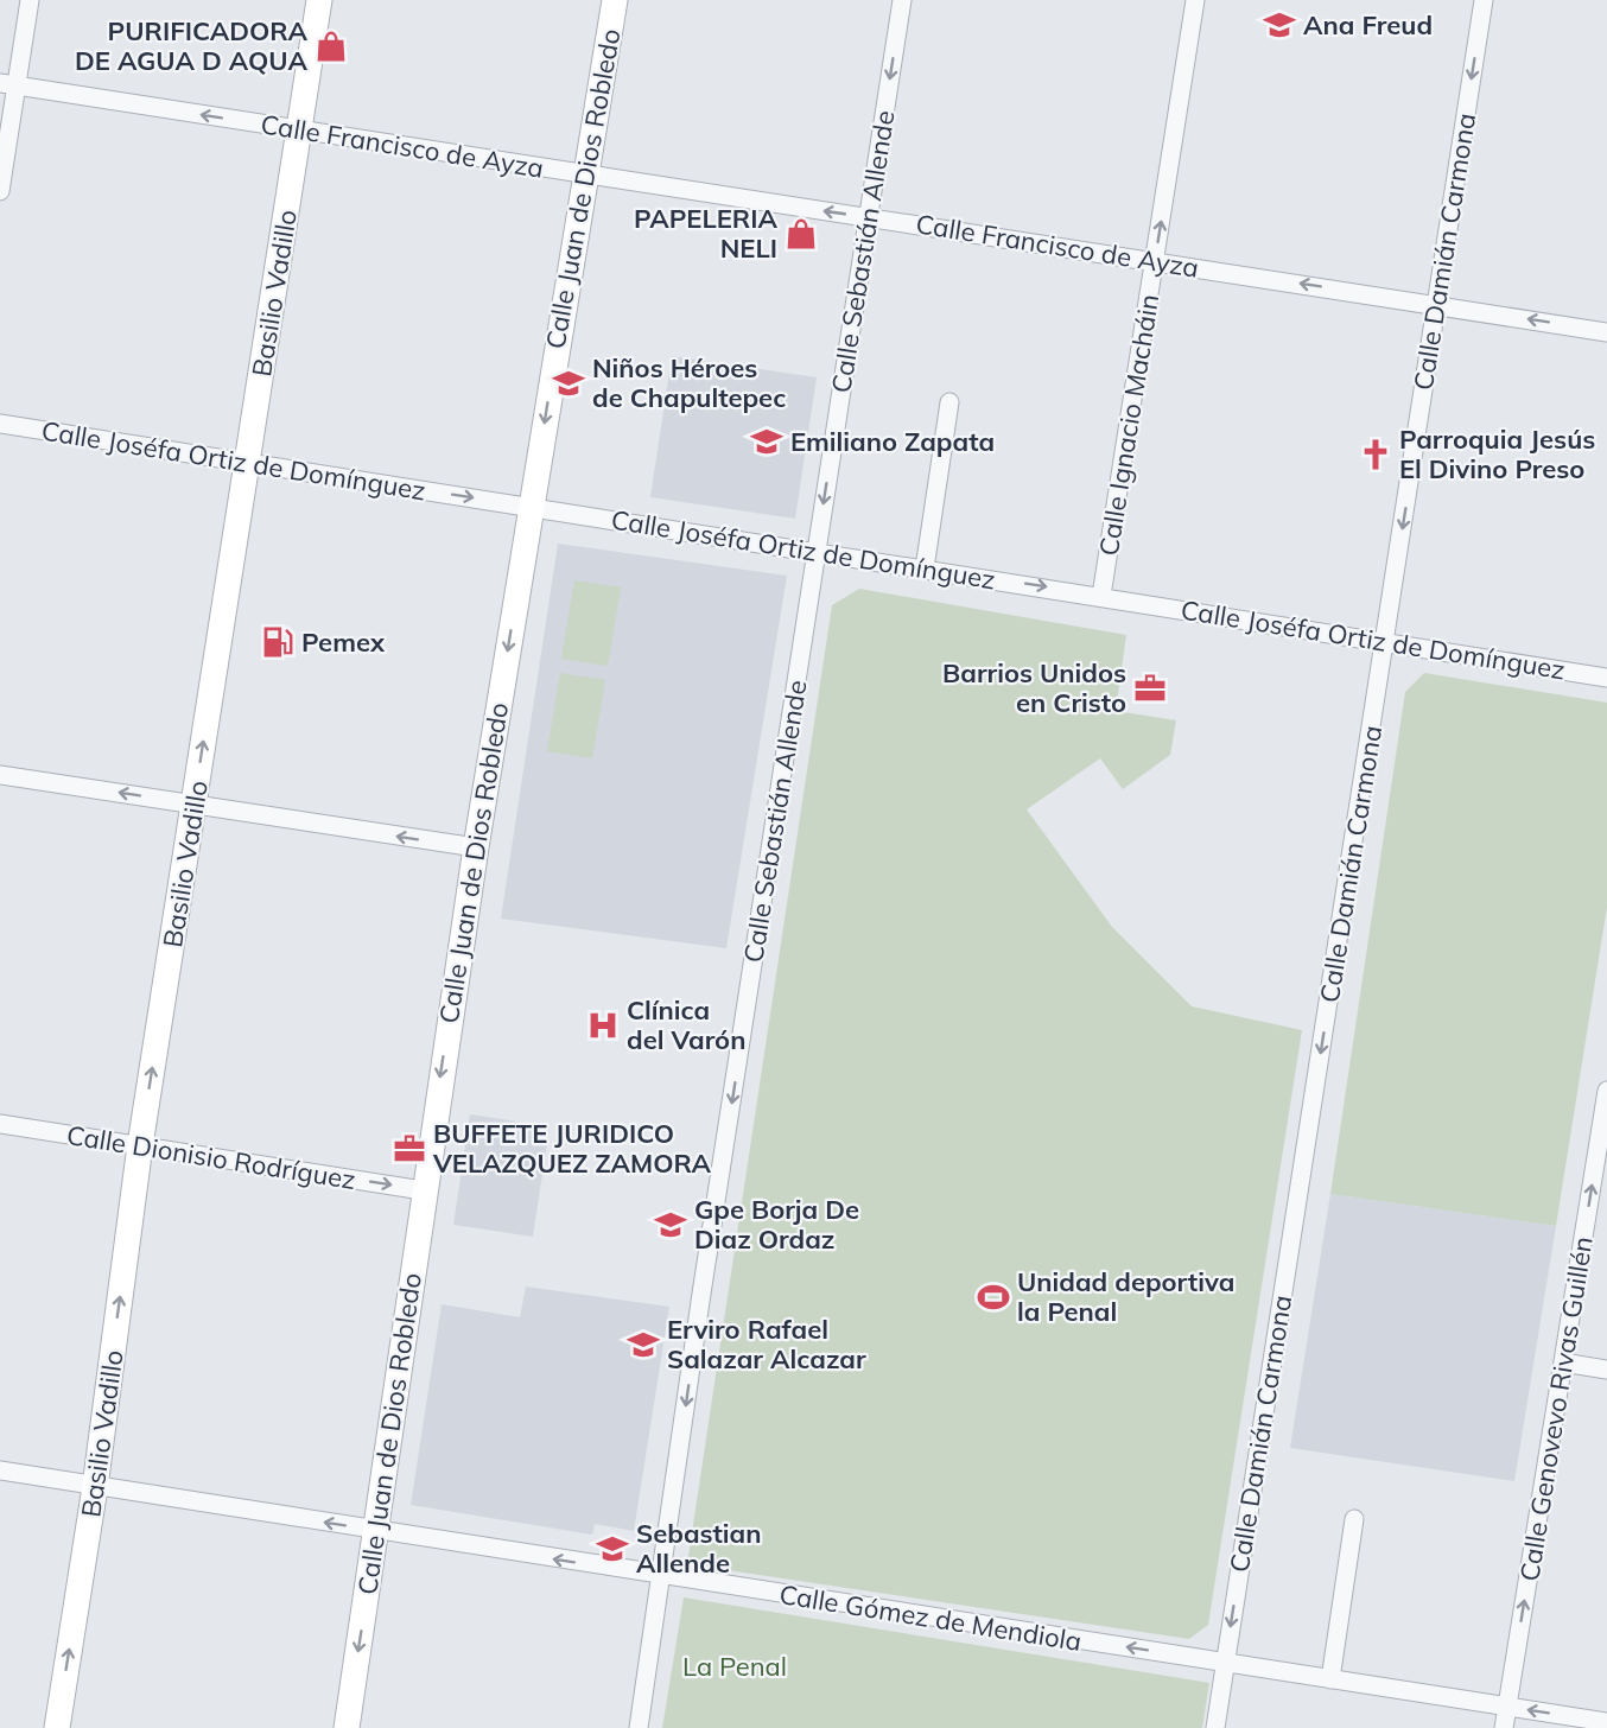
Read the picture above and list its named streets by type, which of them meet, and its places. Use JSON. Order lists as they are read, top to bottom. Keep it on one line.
{"streets":{"street":["Calle Francisco de Ayza","Calle Juan de Dios Robledo","Calle Sebastián Allende","Calle Damián Carmona","Basilio Vadillo","Calle Ignacio Macháin","Calle Joséfa Ortiz de Domínguez","Calle Dionisio Rodríguez","Calle Genovevo Rivas Guillén","Calle Gómez de Mendiola"]},"crossings":[["Calle Francisco de Ayza","Calle Juan de Dios Robledo"],["Calle Francisco de Ayza","Calle Sebastián Allende"],["Calle Francisco de Ayza","Calle Damián Carmona"],["Calle Francisco de Ayza","Basilio Vadillo"],["Calle Francisco de Ayza","Calle Ignacio Macháin"],["Calle Juan de Dios Robledo","Calle Joséfa Ortiz de Domínguez"],["Calle Juan de Dios Robledo","Calle Dionisio Rodríguez"],["Calle Juan de Dios Robledo","Calle Gómez de Mendiola"],["Calle Sebastián Allende","Calle Joséfa Ortiz de Domínguez"],["Calle Sebastián Allende","Calle Gómez de Mendiola"],["Calle Damián Carmona","Calle Joséfa Ortiz de Domínguez"],["Calle Damián Carmona","Calle Gómez de Mendiola"],["Basilio Vadillo","Calle Joséfa Ortiz de Domínguez"],["Basilio Vadillo","Calle Dionisio Rodríguez"],["Basilio Vadillo","Calle Gómez de Mendiola"],["Calle Ignacio Macháin","Calle Joséfa Ortiz de Domínguez"],["Calle Genovevo Rivas Guillén","Calle Gómez de Mendiola"]],"one_way":["Calle Francisco de Ayza","Calle Juan de Dios Robledo","Calle Sebastián Allende","Calle Damián Carmona","Basilio Vadillo","Calle Ignacio Macháin","Calle Dionisio Rodríguez","Calle Genovevo Rivas Guillén","Calle Gómez de Mendiola"],"parks":["La Penal"],"places":{"school or university":["Ana Freud","Niños Héroes de Chapultepec","Emiliano Zapata","Gpe Borja De Diaz Ordaz","Erviro Rafael Salazar Alcazar","Sebastian Allende"],"shop":["PURIFICADORA DE AGUA D AQUA","PAPELERIA NELI"],"church":["Parroquia Jesús El Divino Preso"],"fuel station":["Pemex"],"office":["Barrios Unidos en Cristo","BUFFETE JURIDICO VELAZQUEZ ZAMORA"],"hospital":["Clínica del Varón"],"sports":["Unidad deportiva la Penal"]}}
